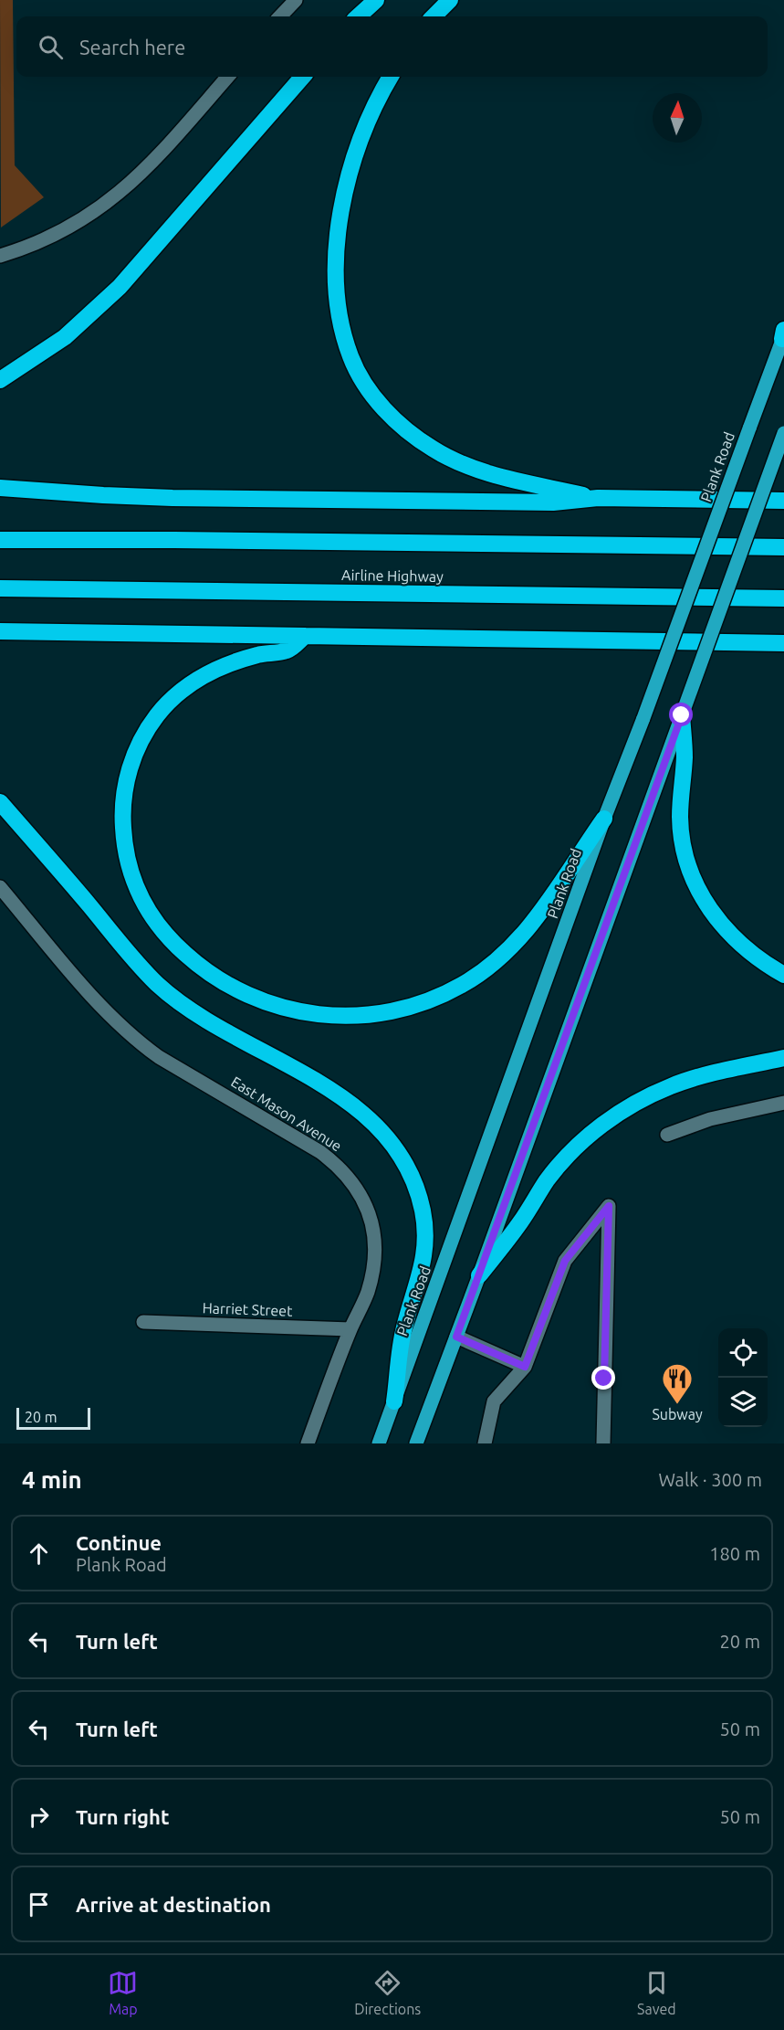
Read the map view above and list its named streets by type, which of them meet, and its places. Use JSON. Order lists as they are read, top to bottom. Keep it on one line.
{"streets":{"highway":["Airline Highway"],"main road":["Plank Road"],"street":["East Mason Avenue","Harriet Street"]},"crossings":[["East Mason Avenue","Harriet Street"]],"places":{"restaurant":["Subway"]},"scale_bar":"20 m","north":"top","page":{"search":"Search here","scale":"20 m","heading":["4 min","Walk · 300 m"],"list":[["Continue","Plank Road","180 m"],["Turn left","20 m"],["Turn left","50 m"],["Turn right","50 m"],"Arrive at destination"],"nav":["Map","Directions","Saved"]}}
